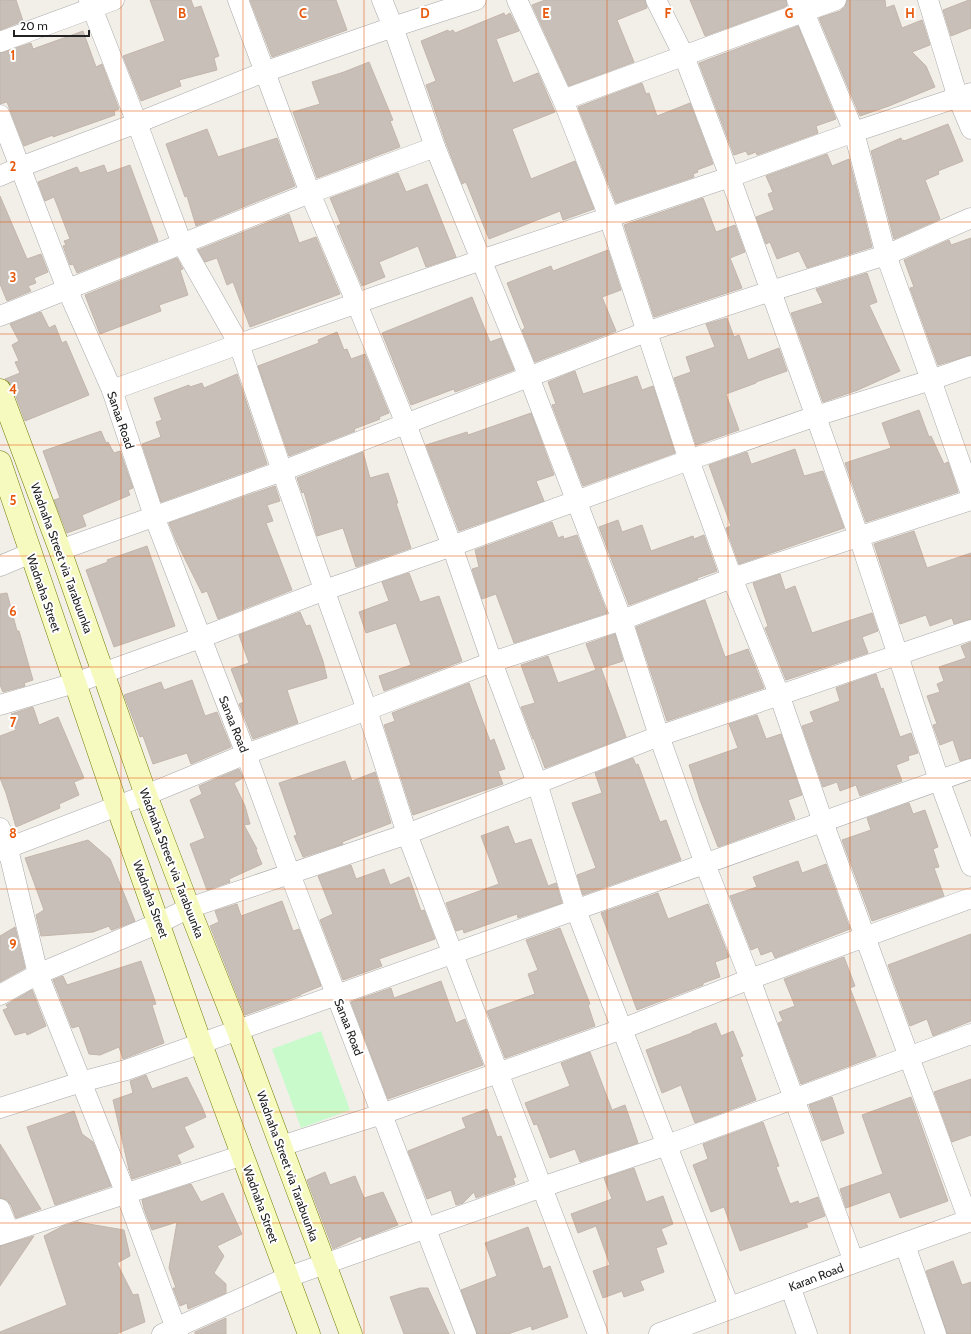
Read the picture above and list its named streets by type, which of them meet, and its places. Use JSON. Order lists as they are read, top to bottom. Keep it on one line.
{"streets":{"main road":["Wadnaha Street via Tarabuunka","Wadnaha Street"],"street":["Sanaa Road","Karan Road"]},"scale_bar":"20 m","grid":{"columns":["B","C","D","E","F","G","H"],"rows":["1","2","3","4","5","6","7","8","9"]}}
